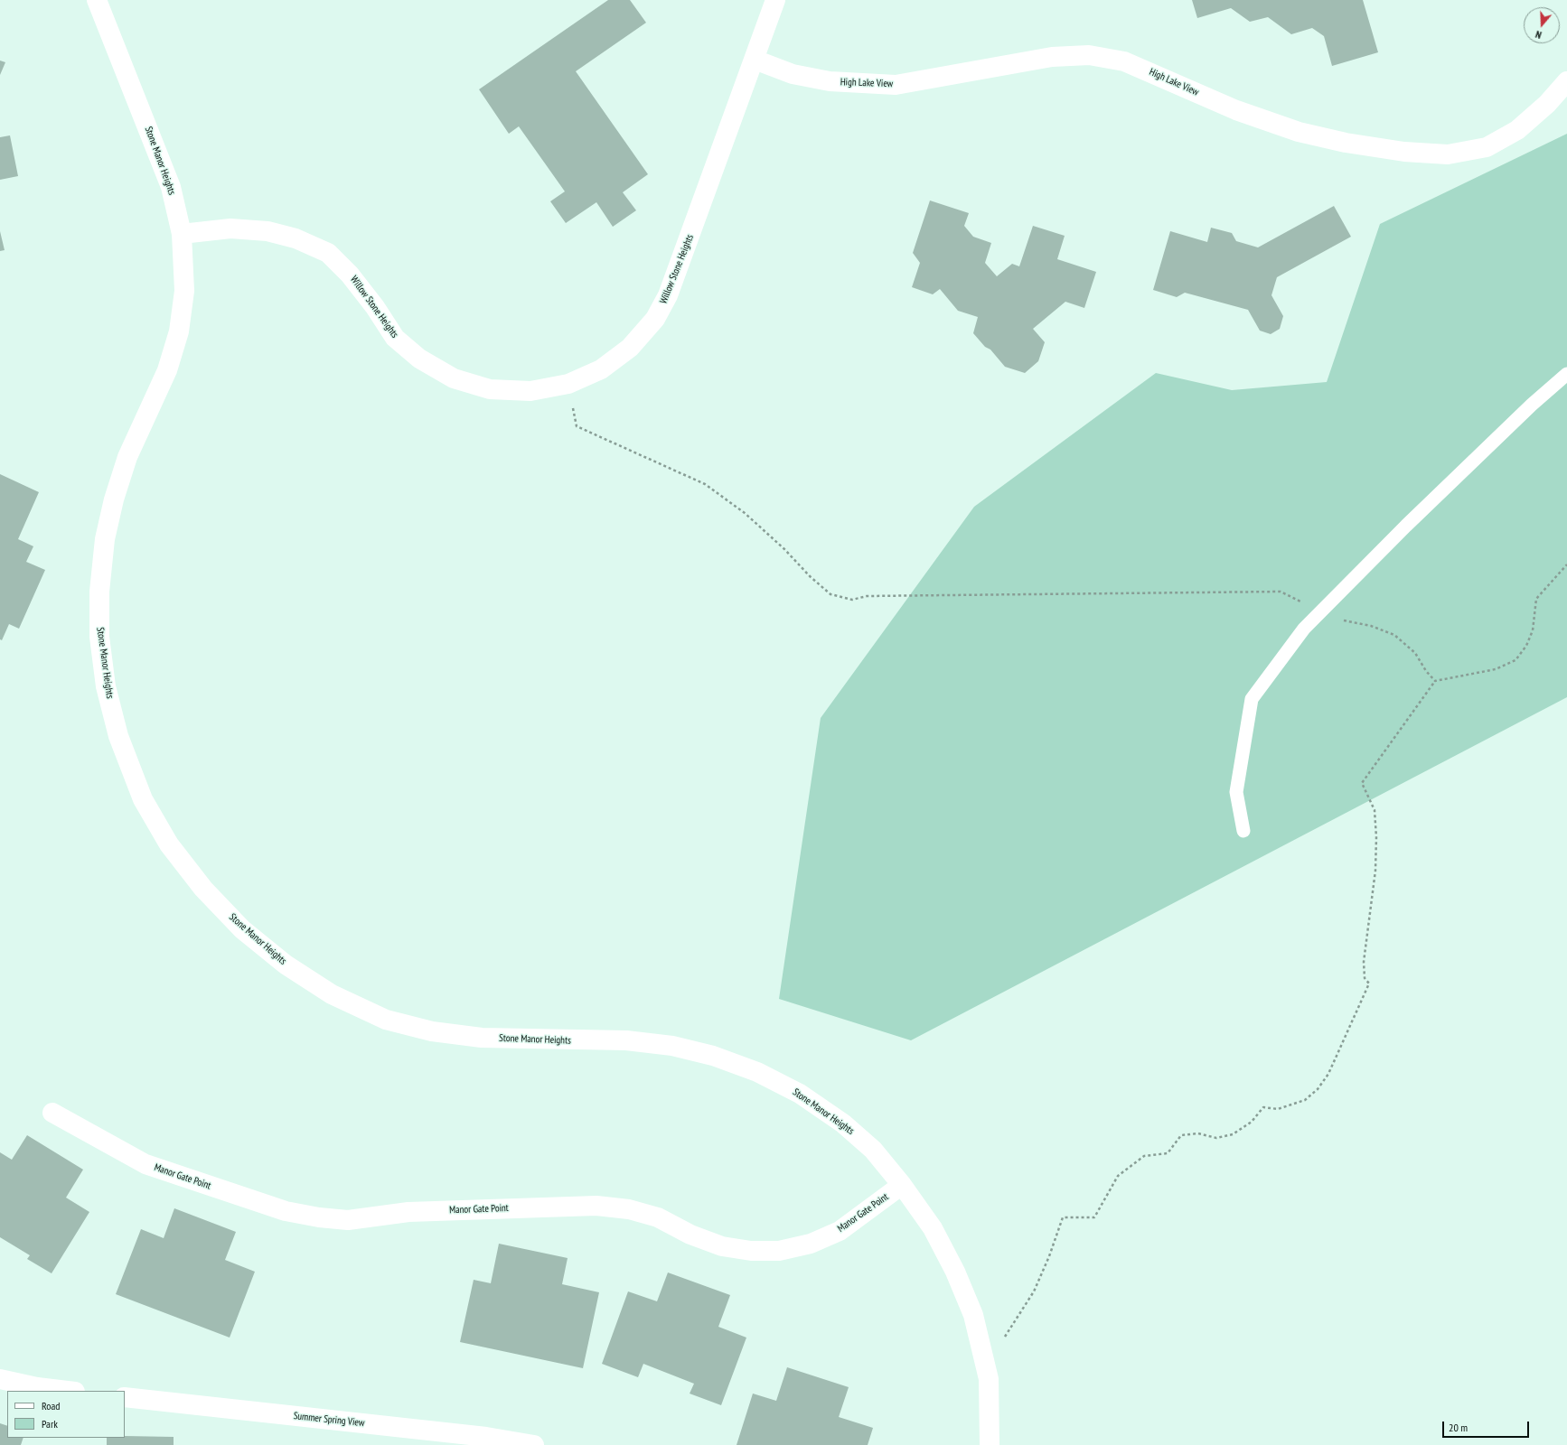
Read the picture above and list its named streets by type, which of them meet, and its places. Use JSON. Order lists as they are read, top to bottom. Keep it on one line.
{"streets":{"street":["High Lake View","Stone Manor Heights","Willow Stone Heights","Manor Gate Point","Summer Spring View"]},"crossings":[["High Lake View","Willow Stone Heights"],["Stone Manor Heights","Willow Stone Heights"],["Stone Manor Heights","Manor Gate Point"]],"legend":["Road","Park"],"scale_bar":"20 m","north":"bottom"}
